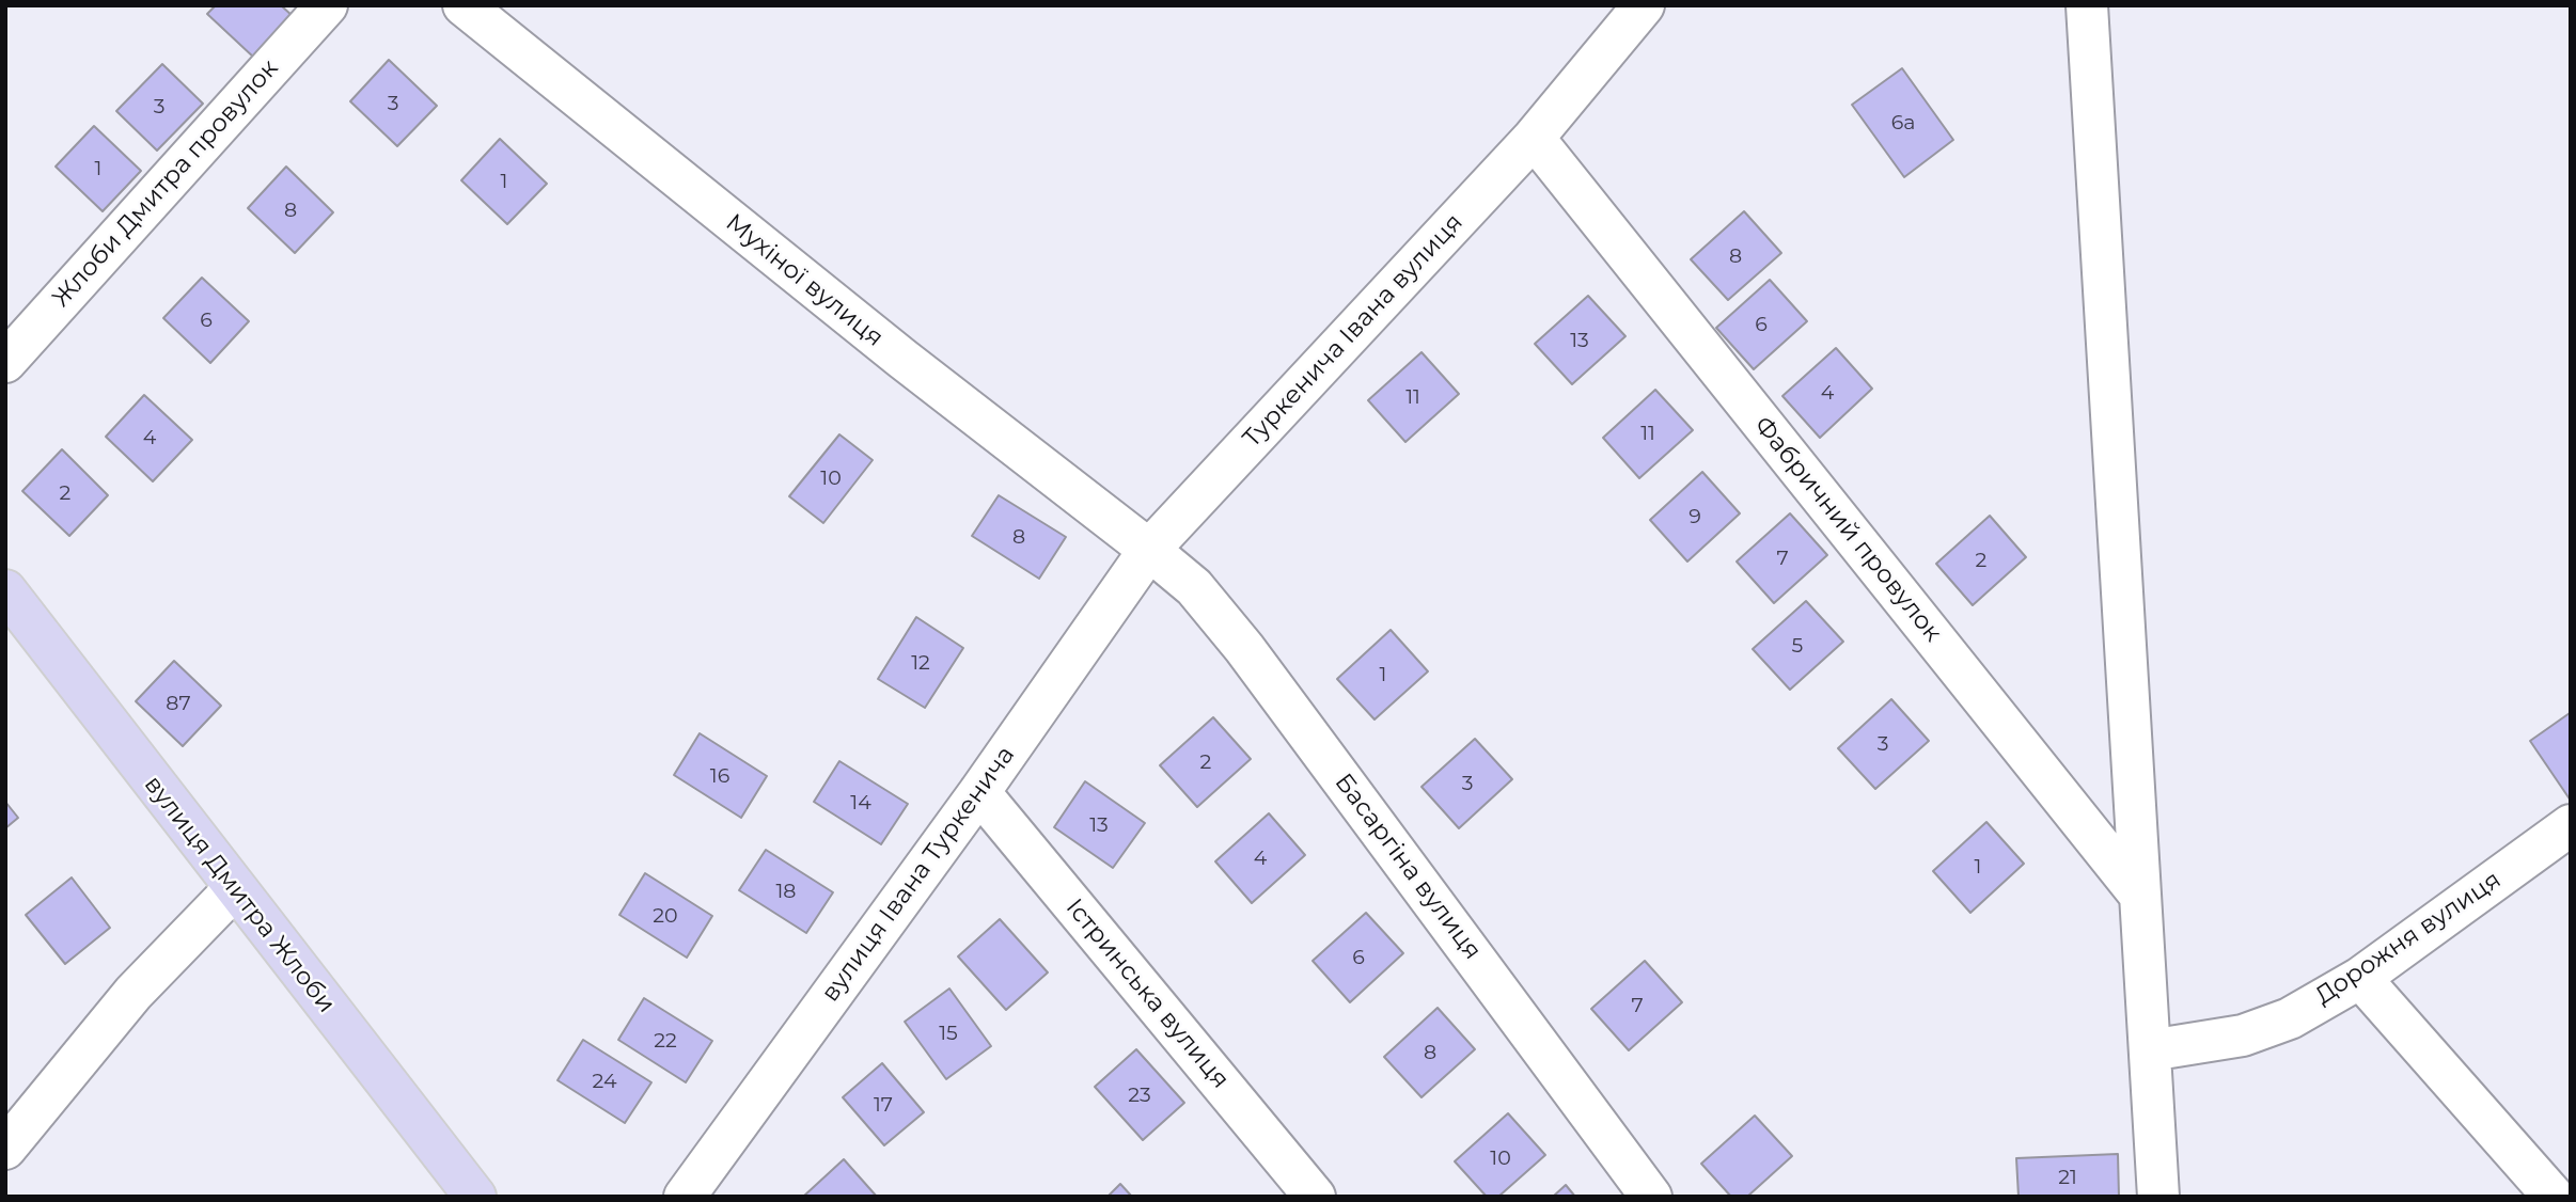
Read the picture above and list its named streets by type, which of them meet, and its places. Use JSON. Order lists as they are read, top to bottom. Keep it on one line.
{"streets":{"main road":["вулиця Дмитра Жлоби"],"street":["Жлоби Дмитра провулок","Мухіної вулиця","Туркенича Івана вулиця","Фабричний провулок","Басаргіна вулиця","вулиця Івана Туркенича","Дорожня вулиця","Істринська вулиця"]},"crossings":[["Мухіної вулиця","Туркенича Івана вулиця"],["Мухіної вулиця","Басаргіна вулиця"],["Мухіної вулиця","вулиця Івана Туркенича"],["Туркенича Івана вулиця","Фабричний провулок"],["Туркенича Івана вулиця","Басаргіна вулиця"],["Туркенича Івана вулиця","вулиця Івана Туркенича"],["Басаргіна вулиця","вулиця Івана Туркенича"],["вулиця Івана Туркенича","Істринська вулиця"]],"house_numbers":["3","3","6а","1","1","8","8","6","6","13","4","11","11","4","10","2","9","8","7","2","5","12","1","87","3","2","16","3","14","13","4","1","18","20","6","7","15","22","8","24","23","17","10","21"]}
